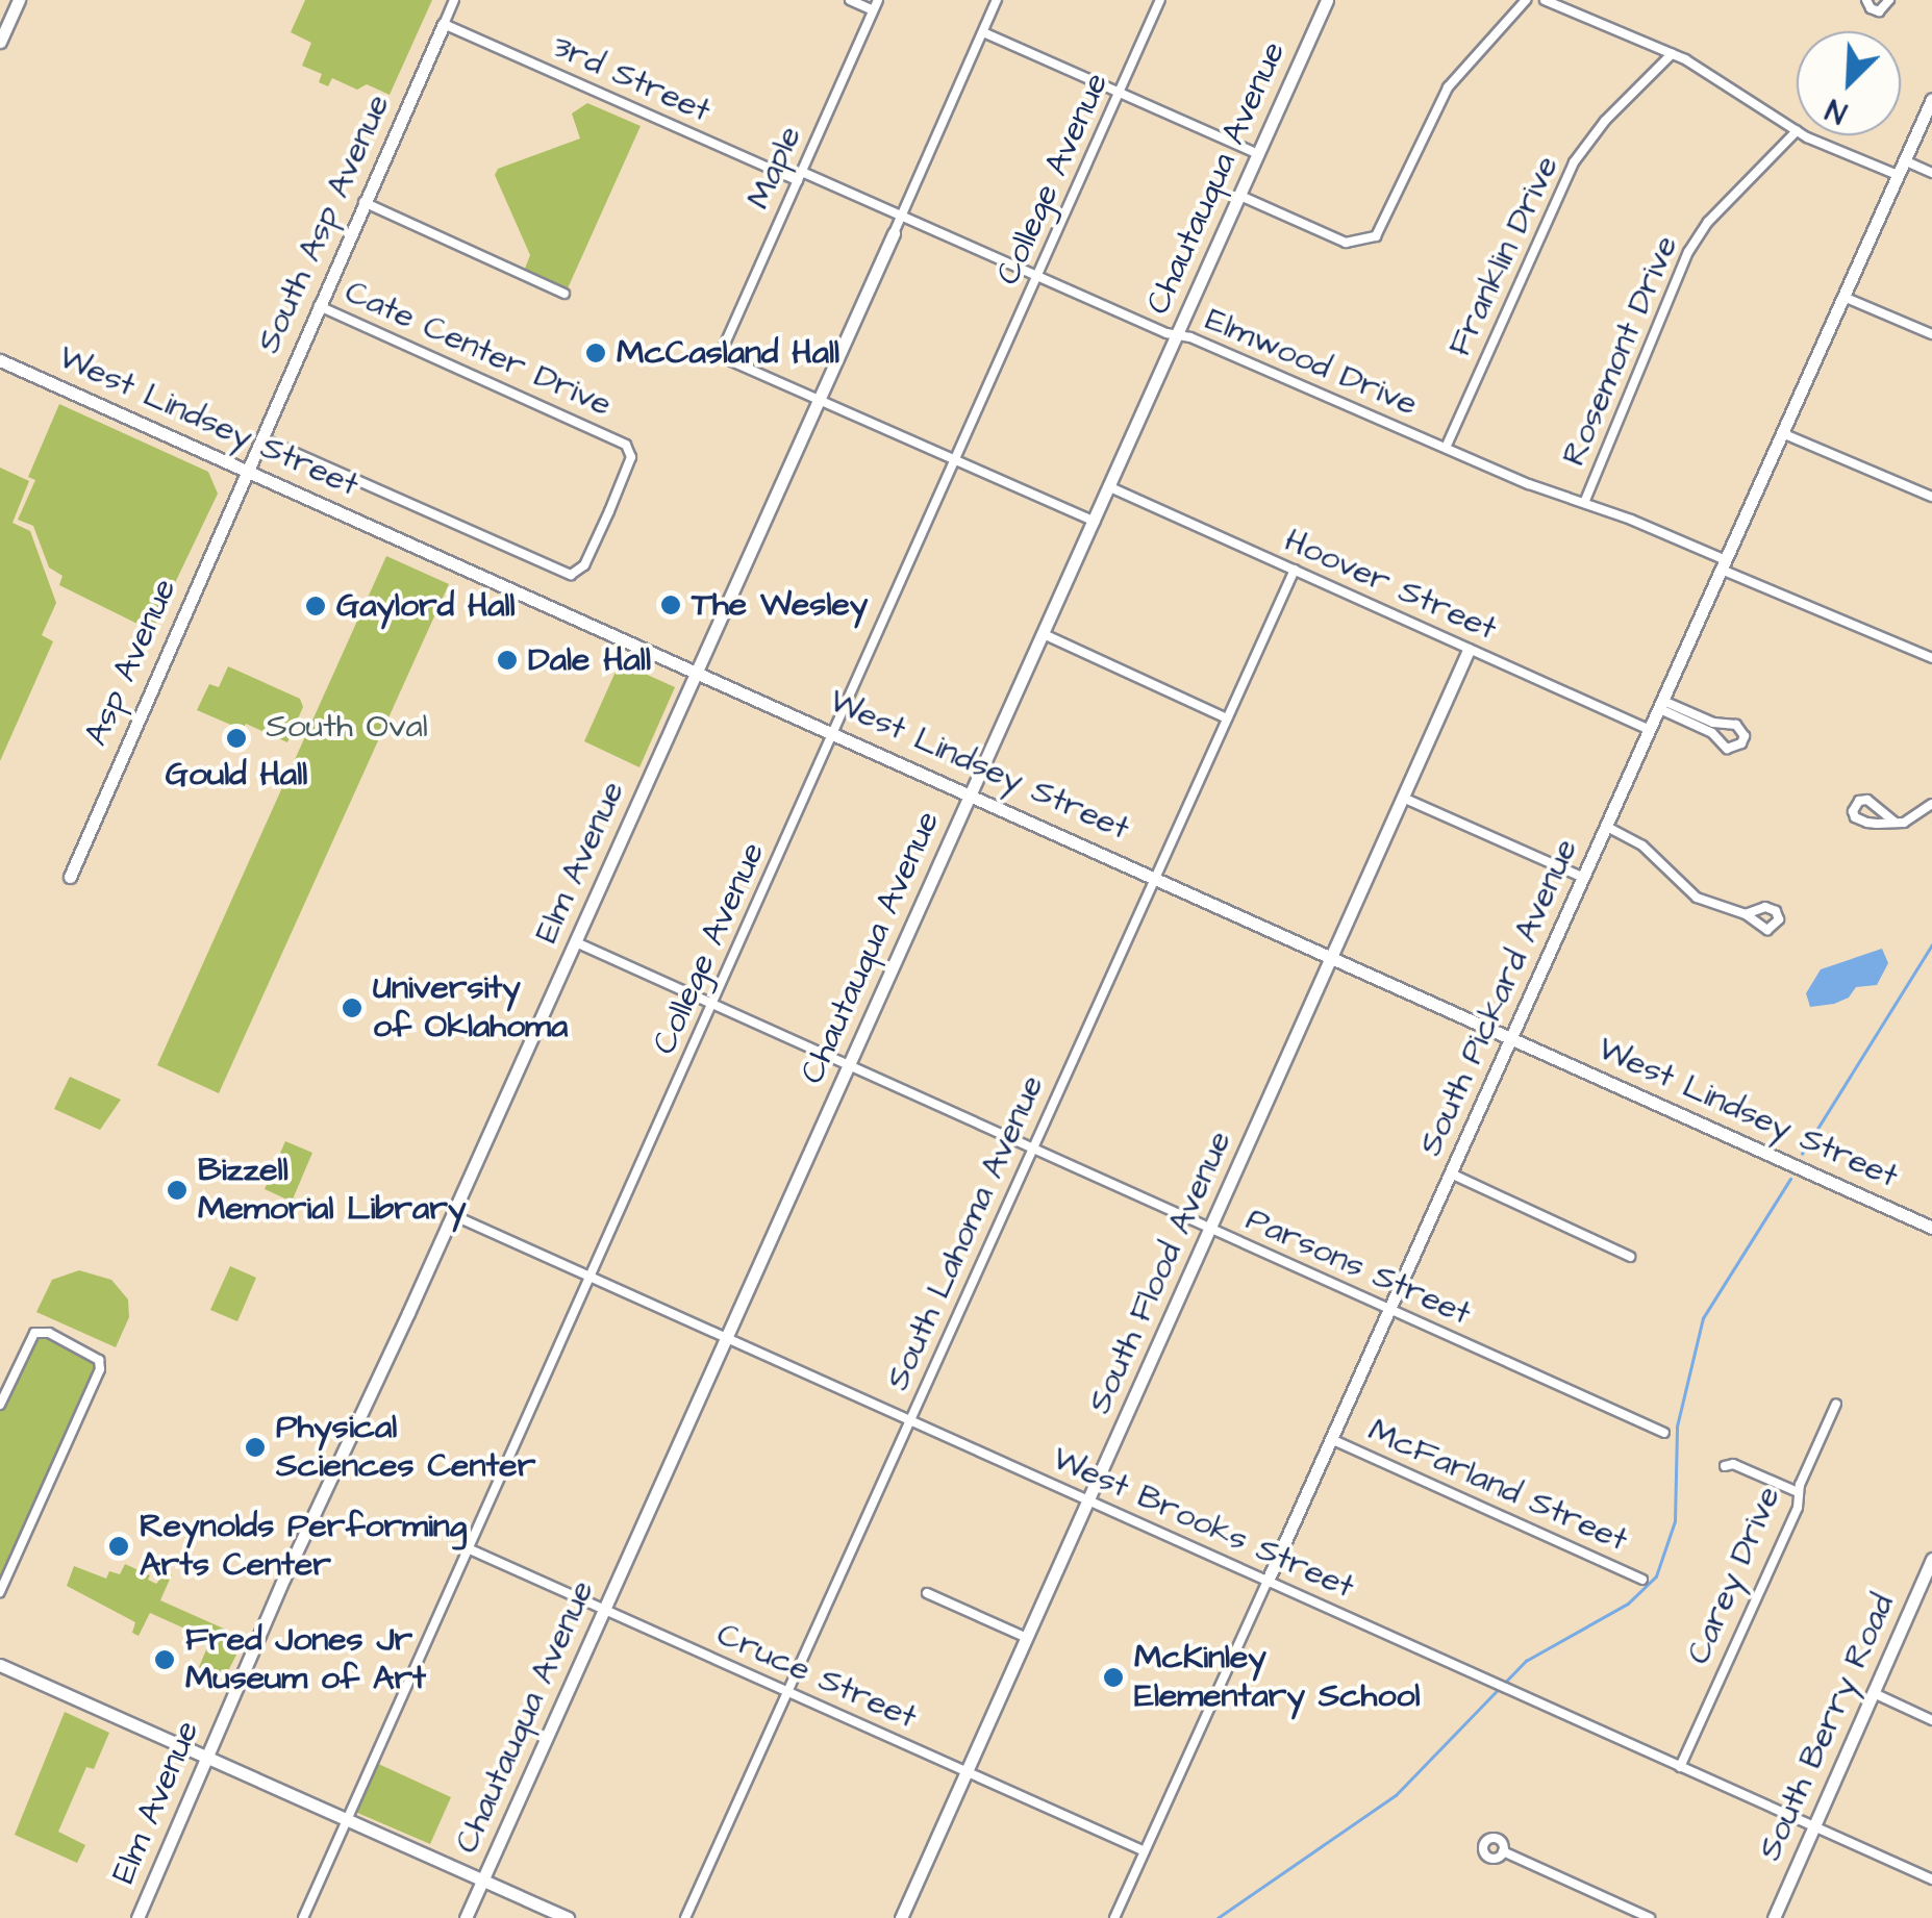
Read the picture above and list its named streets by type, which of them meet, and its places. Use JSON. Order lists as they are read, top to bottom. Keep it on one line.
{"streets":{"street":["3rd Street","Maple","Chautauqua Avenue","College Avenue","South Asp Avenue","Franklin Drive","Cate Center Drive","Rosemont Drive","Elmwood Drive","West Lindsey Street","Hoover Street","Asp Avenue","Elm Avenue","South Pickard Avenue","South Lahoma Avenue","Parsons Street","South Flood Avenue","McFarland Street","West Brooks Street","Carey Drive","Cruce Street","South Berry Road"]},"crossings":[["3rd Street","Maple"],["3rd Street","South Asp Avenue"],["3rd Street","Elmwood Drive"],["Maple","Elm Avenue"],["Chautauqua Avenue","Elmwood Drive"],["Chautauqua Avenue","West Lindsey Street"],["Chautauqua Avenue","Hoover Street"],["Chautauqua Avenue","Parsons Street"],["Chautauqua Avenue","West Brooks Street"],["Chautauqua Avenue","Cruce Street"],["College Avenue","Elmwood Drive"],["College Avenue","West Lindsey Street"],["College Avenue","Parsons Street"],["College Avenue","West Brooks Street"],["College Avenue","Cruce Street"],["South Asp Avenue","Cate Center Drive"],["South Asp Avenue","West Lindsey Street"],["South Asp Avenue","Asp Avenue"],["Franklin Drive","Elmwood Drive"],["Rosemont Drive","Elmwood Drive"],["Elmwood Drive","Elm Avenue"],["Elmwood Drive","South Pickard Avenue"],["West Lindsey Street","Asp Avenue"],["West Lindsey Street","Elm Avenue"],["West Lindsey Street","South Pickard Avenue"],["West Lindsey Street","South Lahoma Avenue"],["West Lindsey Street","South Flood Avenue"],["Hoover Street","South Pickard Avenue"],["Hoover Street","South Lahoma Avenue"],["Hoover Street","South Flood Avenue"],["Elm Avenue","Parsons Street"],["Elm Avenue","West Brooks Street"],["South Pickard Avenue","Parsons Street"],["South Pickard Avenue","McFarland Street"],["South Pickard Avenue","West Brooks Street"],["South Pickard Avenue","Cruce Street"],["South Lahoma Avenue","Parsons Street"],["South Lahoma Avenue","West Brooks Street"],["South Lahoma Avenue","Cruce Street"],["Parsons Street","South Flood Avenue"],["South Flood Avenue","West Brooks Street"],["South Flood Avenue","Cruce Street"],["West Brooks Street","Carey Drive"],["West Brooks Street","South Berry Road"]],"parks":["South Oval"],"places":["McCasland Hall","The Wesley","Gaylord Hall","Dale Hall","Gould Hall","University of Oklahoma","Bizzell Memorial Library","Physical Sciences Center","Reynolds Performing Arts Center","Fred Jones Jr Museum of Art","McKinley Elementary School"],"north":"bottom left"}
